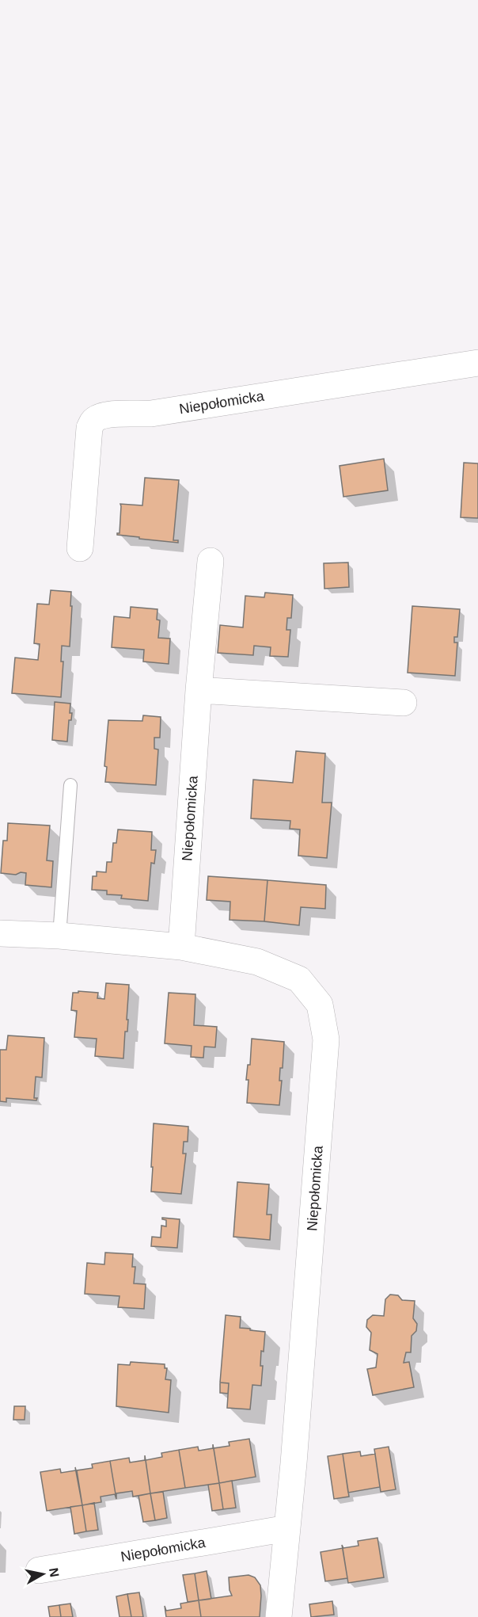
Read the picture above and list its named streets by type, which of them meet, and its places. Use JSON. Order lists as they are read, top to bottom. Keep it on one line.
{"streets":{"street":["Niepołomicka"]},"north":"right"}
